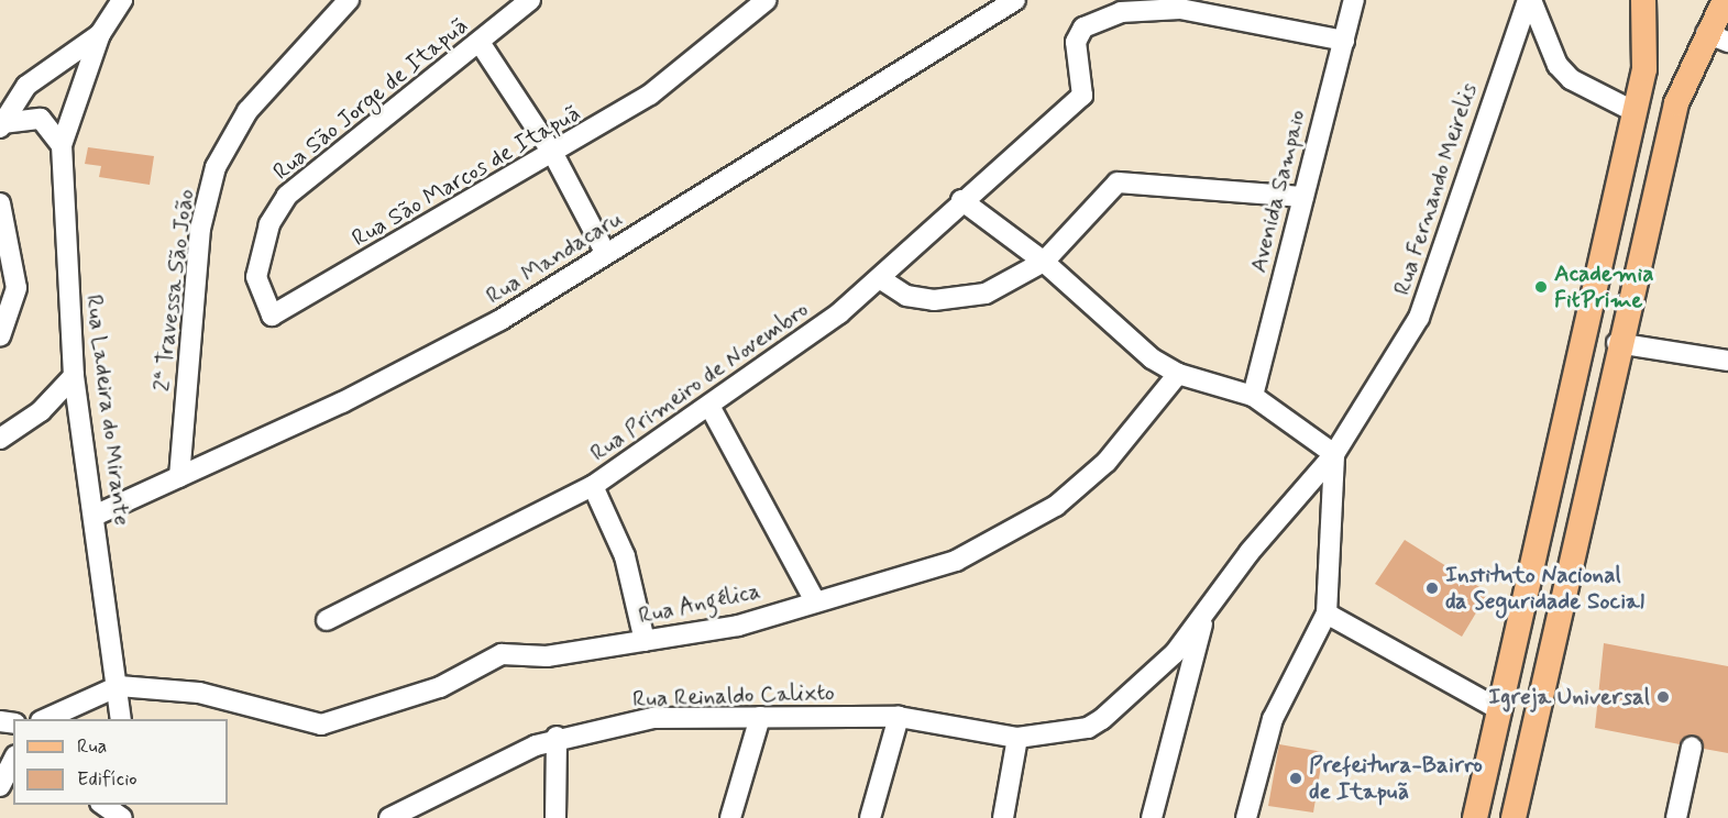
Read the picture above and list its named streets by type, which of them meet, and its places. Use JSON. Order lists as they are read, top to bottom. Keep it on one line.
{"streets":{"street":["Rua São Jorge de Itapuã","Rua São Marcos de Itapuã","Rua Fernando Meirelis","Avenida Sampaio","Rua Mandacaru","2ª Travessa São João","Rua Primeiro de Novembro","Rua Ladeira do Mirante","Rua Angélica","Rua Reinaldo Calixto"]},"crossings":[["Rua São Jorge de Itapuã","Rua São Marcos de Itapuã"],["Rua Fernando Meirelis","Rua Reinaldo Calixto"],["Avenida Sampaio","Rua Primeiro de Novembro"],["Rua Mandacaru","2ª Travessa São João"],["Rua Mandacaru","Rua Ladeira do Mirante"],["Rua Ladeira do Mirante","Rua Angélica"]],"places":["Academia FitPrime","Instituto Nacional da Seguridade Social","Igreja Universal","Prefeitura-Bairro de Itapuã"],"legend":["Rua","Edifício"]}
